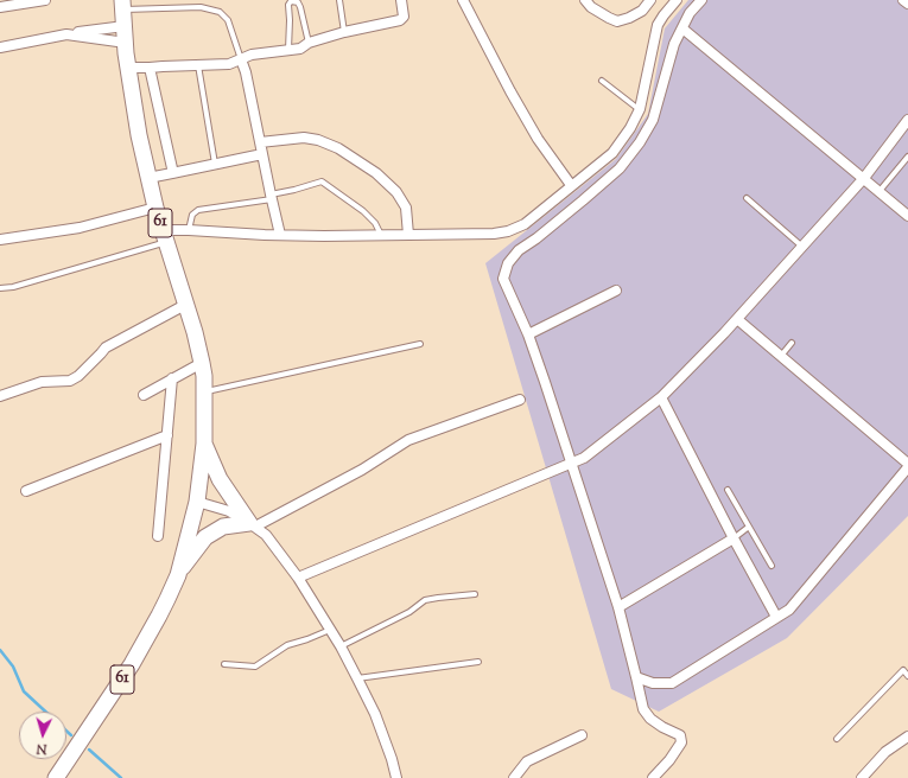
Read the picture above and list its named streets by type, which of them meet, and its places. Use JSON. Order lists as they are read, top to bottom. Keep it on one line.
{"streets":{"main road":["61"]},"north":"bottom"}
